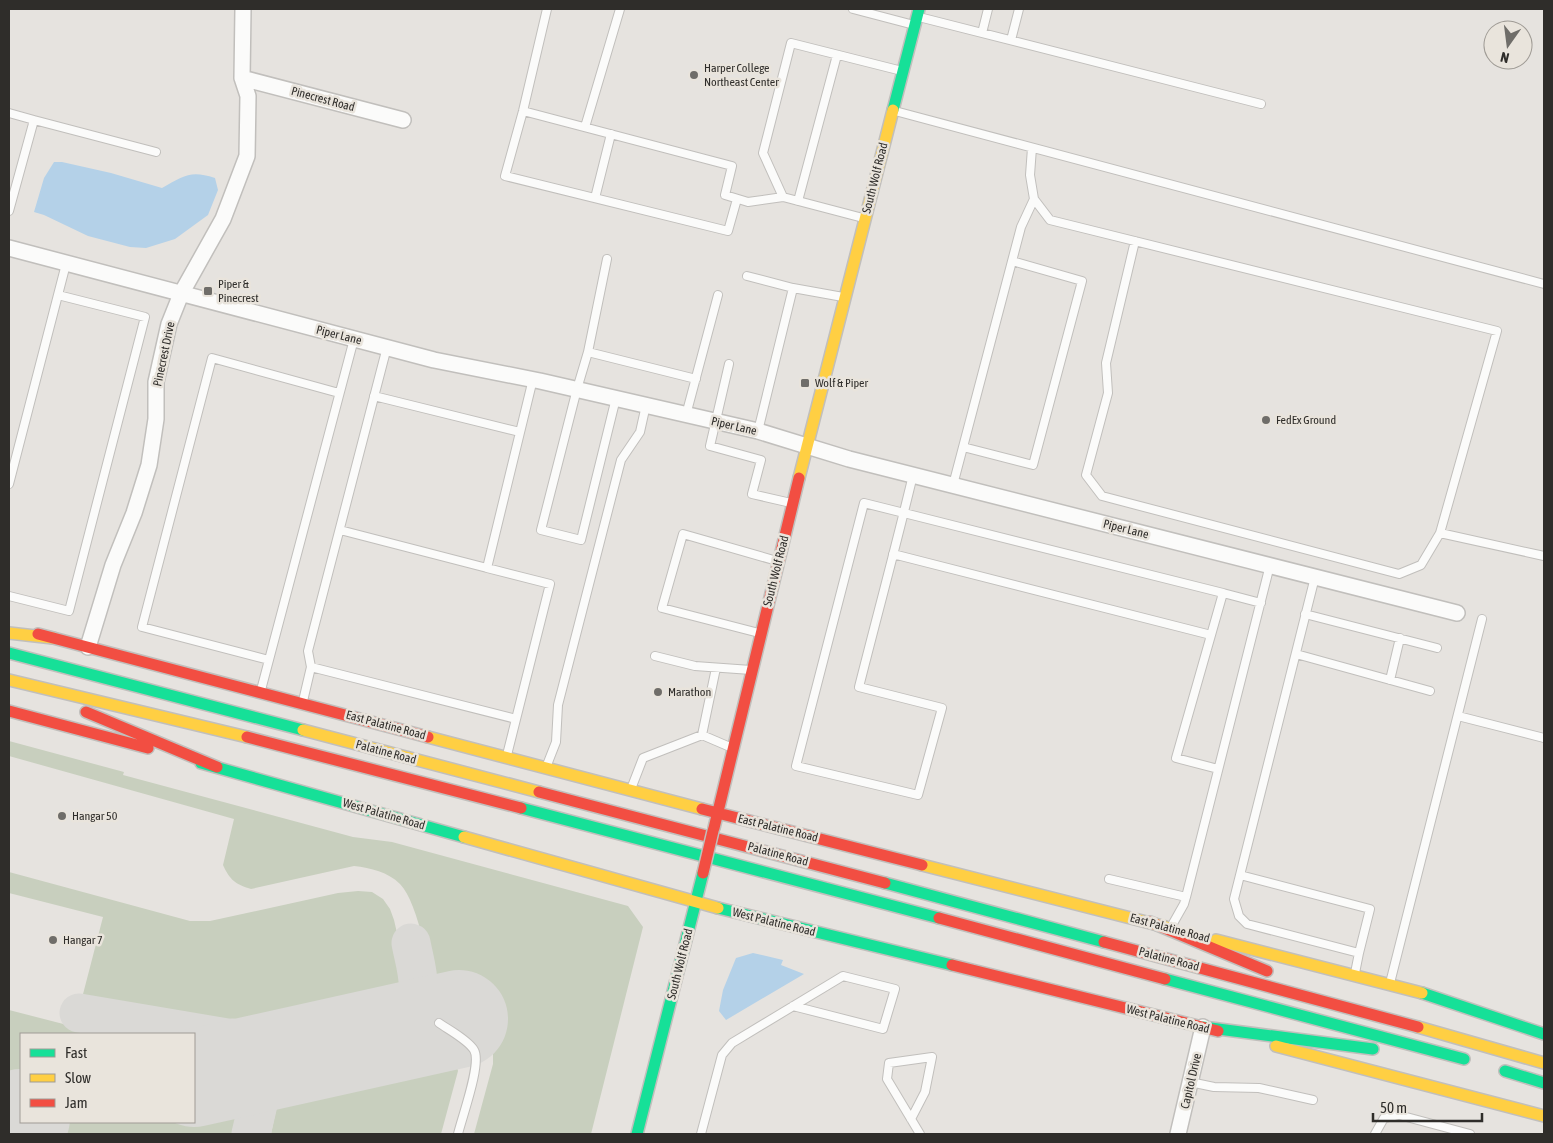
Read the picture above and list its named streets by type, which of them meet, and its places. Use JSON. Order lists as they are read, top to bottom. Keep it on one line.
{"streets":{"main road":["South Wolf Road","East Palatine Road","Palatine Road","West Palatine Road"],"street":["Pinecrest Road","Piper Lane","Pinecrest Drive","Capitol Drive"]},"crossings":[["Pinecrest Road","Pinecrest Drive"],["South Wolf Road","Piper Lane"],["South Wolf Road","East Palatine Road"],["South Wolf Road","West Palatine Road"],["Piper Lane","Pinecrest Drive"],["Pinecrest Drive","East Palatine Road"],["Palatine Road","West Palatine Road"],["Palatine Road","Capitol Drive"],["West Palatine Road","Capitol Drive"]],"places":{"other":["Harper College Northeast Center","FedEx Ground","Marathon","Hangar 50","Hangar 7"],"transit":["Piper & Pinecrest","Wolf & Piper"]},"legend":["Fast","Slow","Jam"],"scale_bar":"50 m","north":"bottom"}
